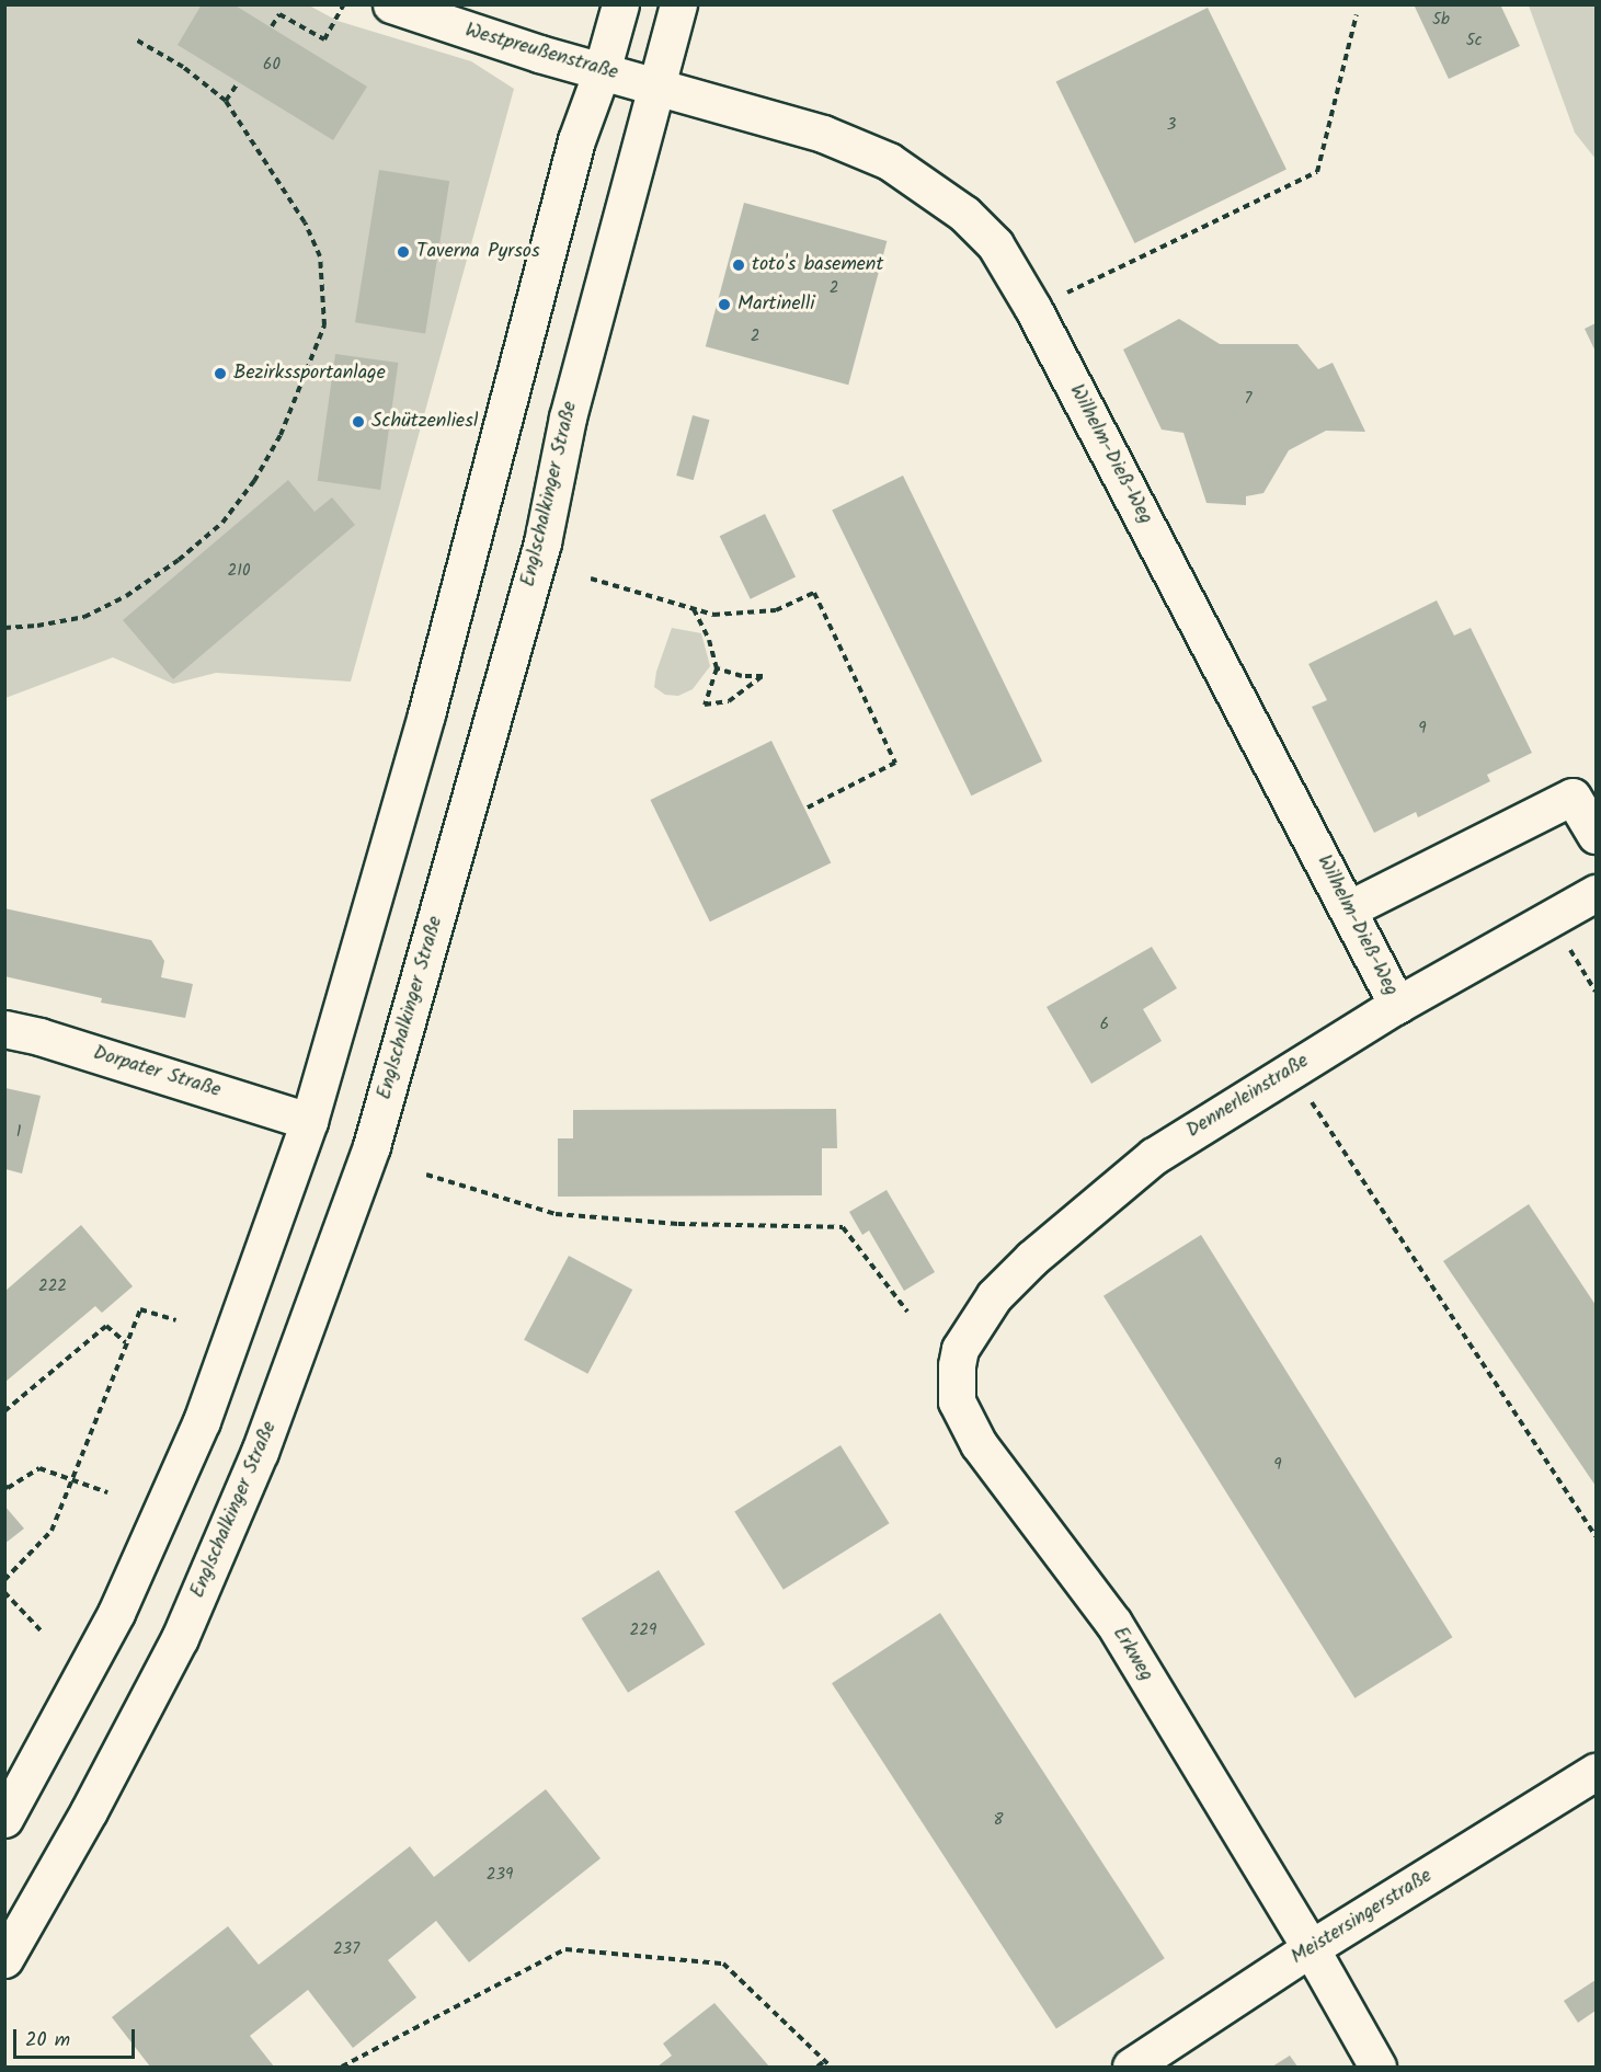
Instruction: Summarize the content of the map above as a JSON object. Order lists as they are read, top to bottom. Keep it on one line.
{"streets":{"street":["Westpreußenstraße","Wilhelm-Dieß-Weg","Englschalkinger Straße","Dorpater Straße","Dennerleinstraße","Erkweg","Meistersingerstraße"]},"crossings":[["Westpreußenstraße","Wilhelm-Dieß-Weg"],["Westpreußenstraße","Englschalkinger Straße"],["Wilhelm-Dieß-Weg","Englschalkinger Straße"],["Wilhelm-Dieß-Weg","Dennerleinstraße"],["Dennerleinstraße","Erkweg"],["Erkweg","Meistersingerstraße"]],"places":["Taverna Pyrsos","toto's basement","Martinelli","Bezirkssportanlage","Schützenliesl"],"house_numbers":["5b","5c","60","3","2","2","7","210","9","6","1","222","9","229","8","239","237"],"scale_bar":"20 m"}
